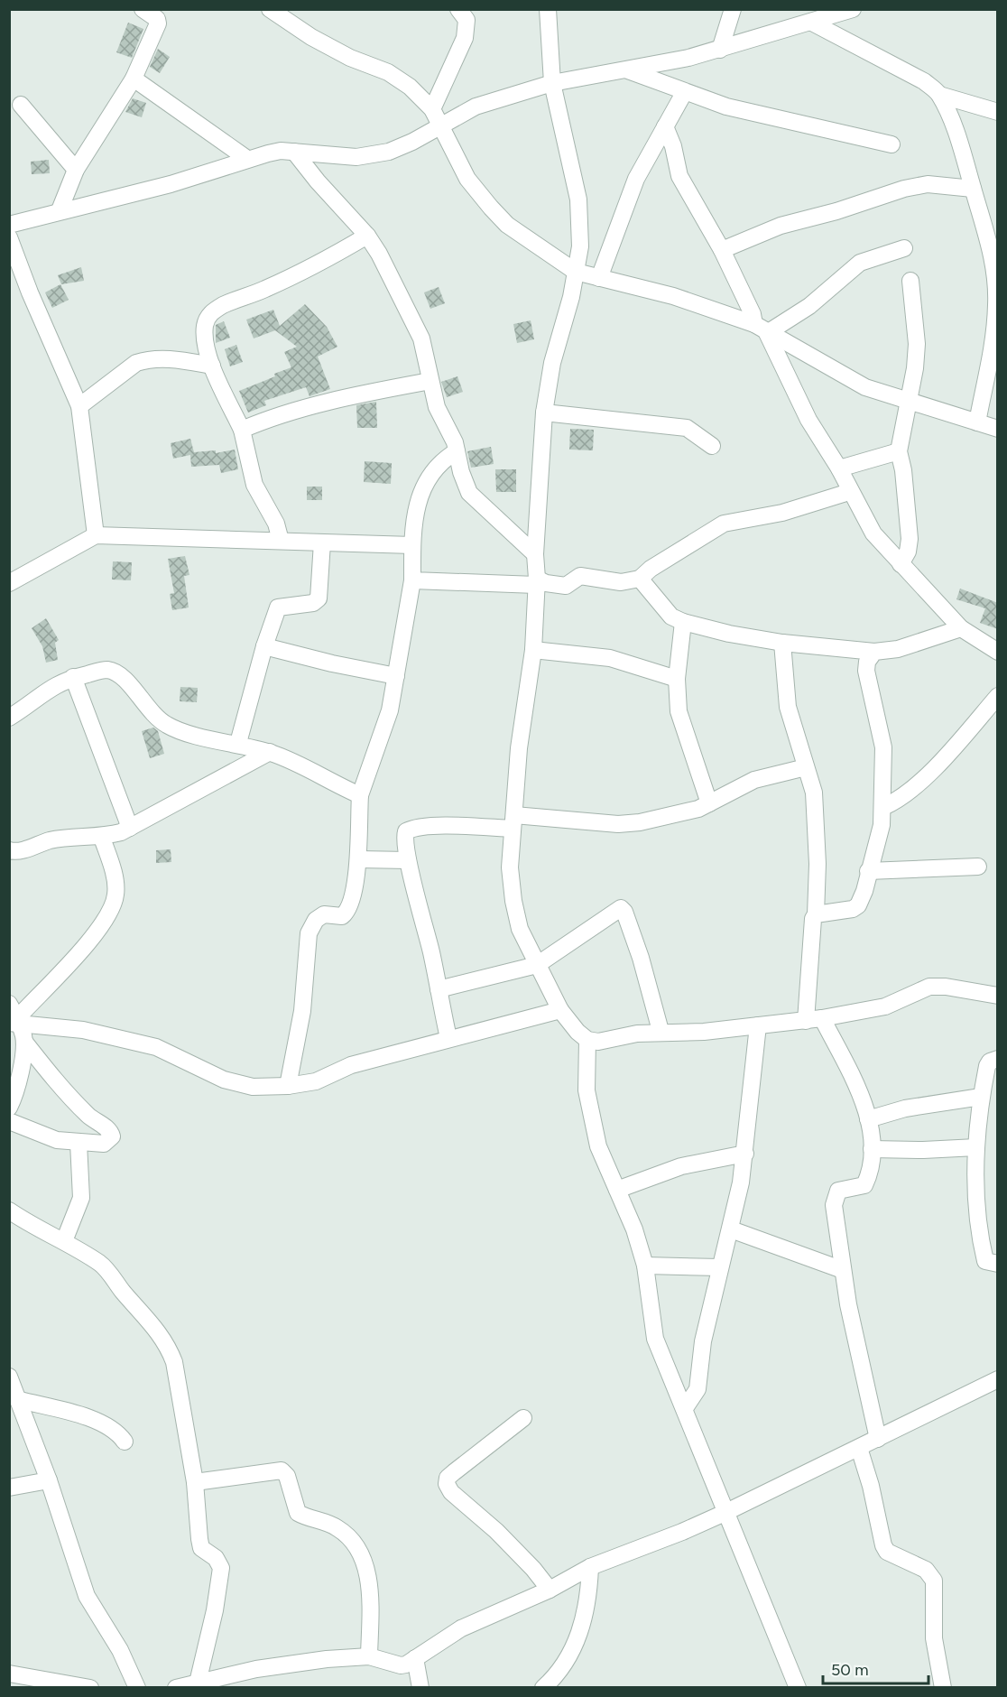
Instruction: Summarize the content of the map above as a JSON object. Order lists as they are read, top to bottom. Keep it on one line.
{"scale_bar":"50 m"}
